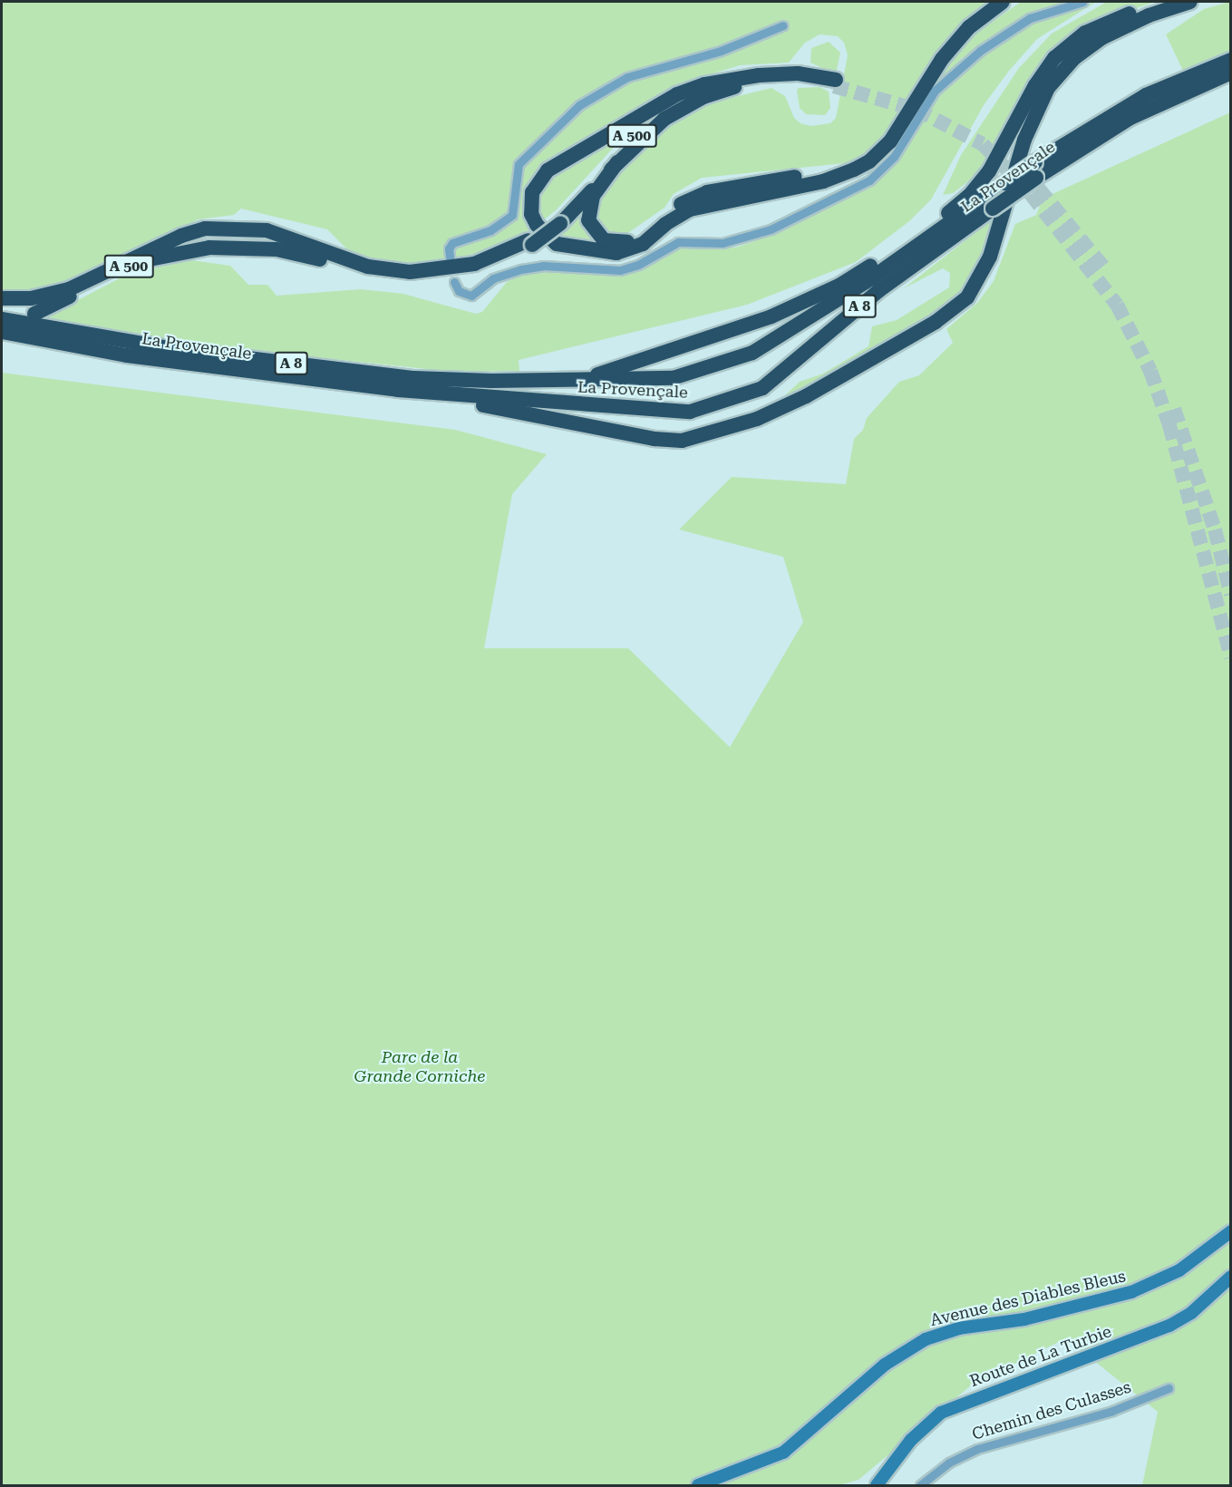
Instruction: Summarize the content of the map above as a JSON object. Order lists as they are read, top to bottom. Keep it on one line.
{"streets":{"highway":["A 500","La Provençale","A 8"],"main road":["Avenue des Diables Bleus","Route de La Turbie"],"street":["Chemin des Culasses"]},"parks":["Parc de la Grande Corniche"]}
